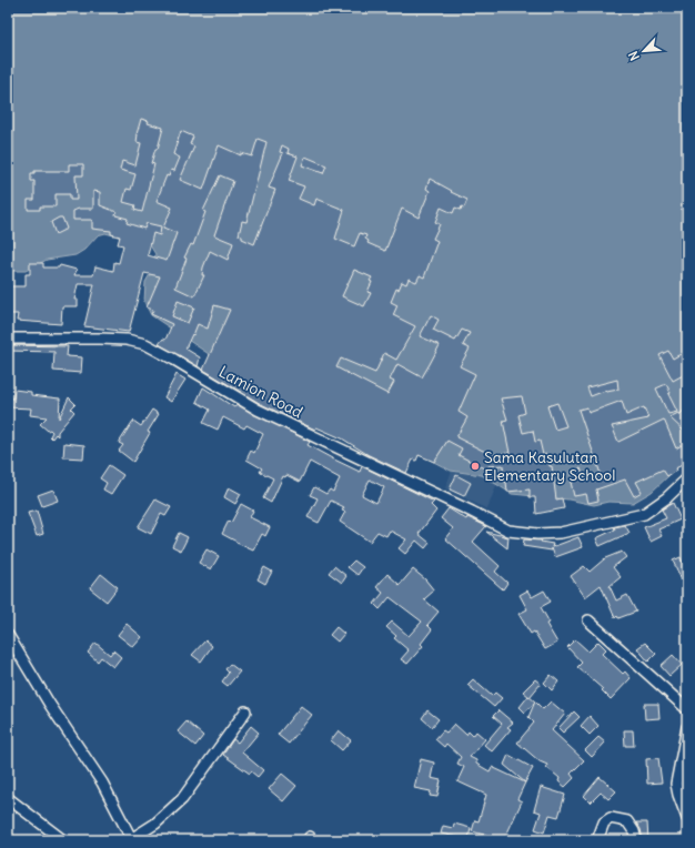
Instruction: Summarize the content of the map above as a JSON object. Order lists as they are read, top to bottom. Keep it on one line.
{"streets":{"street":["Lamion Road"]},"places":["Sama Kasulutan Elementary School"],"north":"bottom left"}
